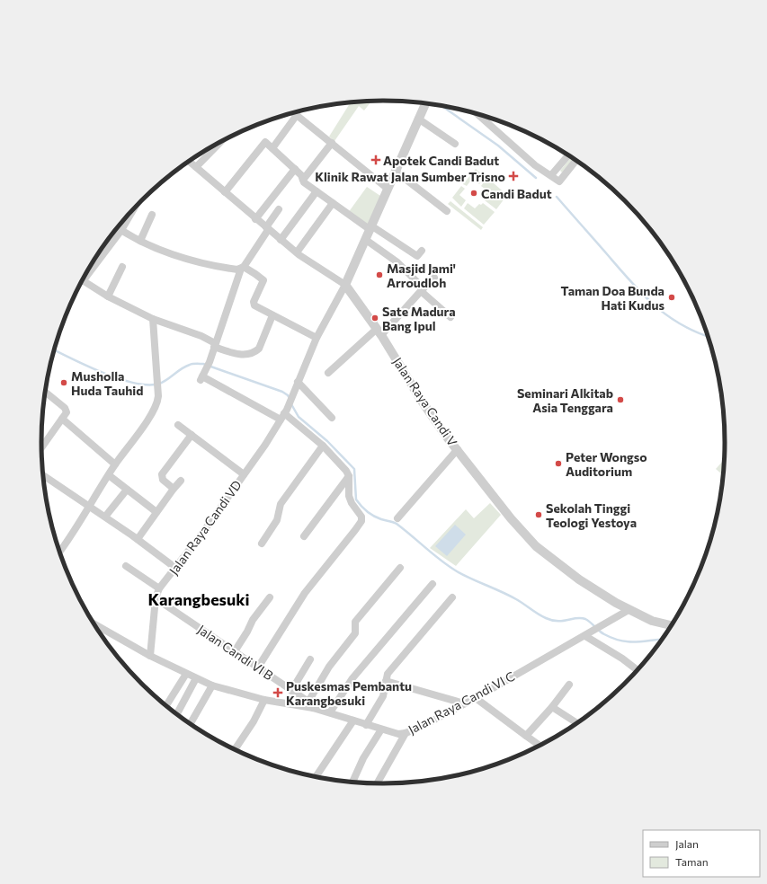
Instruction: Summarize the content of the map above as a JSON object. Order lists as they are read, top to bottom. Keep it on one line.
{"streets":{"street":["Jalan Raya Candi V","Jalan Raya Candi VD","Jalan Candi VI B","Jalan Raya Candi VI C"]},"crossings":[["Jalan Raya Candi V","Jalan Raya Candi VD"],["Jalan Raya Candi V","Jalan Raya Candi VI C"],["Jalan Raya Candi VD","Jalan Candi VI B"],["Jalan Raya Candi VD","Jalan Raya Candi VI C"],["Jalan Candi VI B","Jalan Raya Candi VI C"]],"districts":["Karangbesuki"],"places":{"health":["Apotek Candi Badut","Klinik Rawat Jalan Sumber Trisno","Puskesmas Pembantu Karangbesuki"],"other":["Candi Badut","Masjid Jami' Arroudloh","Taman Doa Bunda Hati Kudus","Sate Madura Bang Ipul","Musholla Huda Tauhid","Seminari Alkitab Asia Tenggara","Peter Wongso Auditorium","Sekolah Tinggi Teologi Yestoya"]},"legend":["Jalan","Taman"]}
